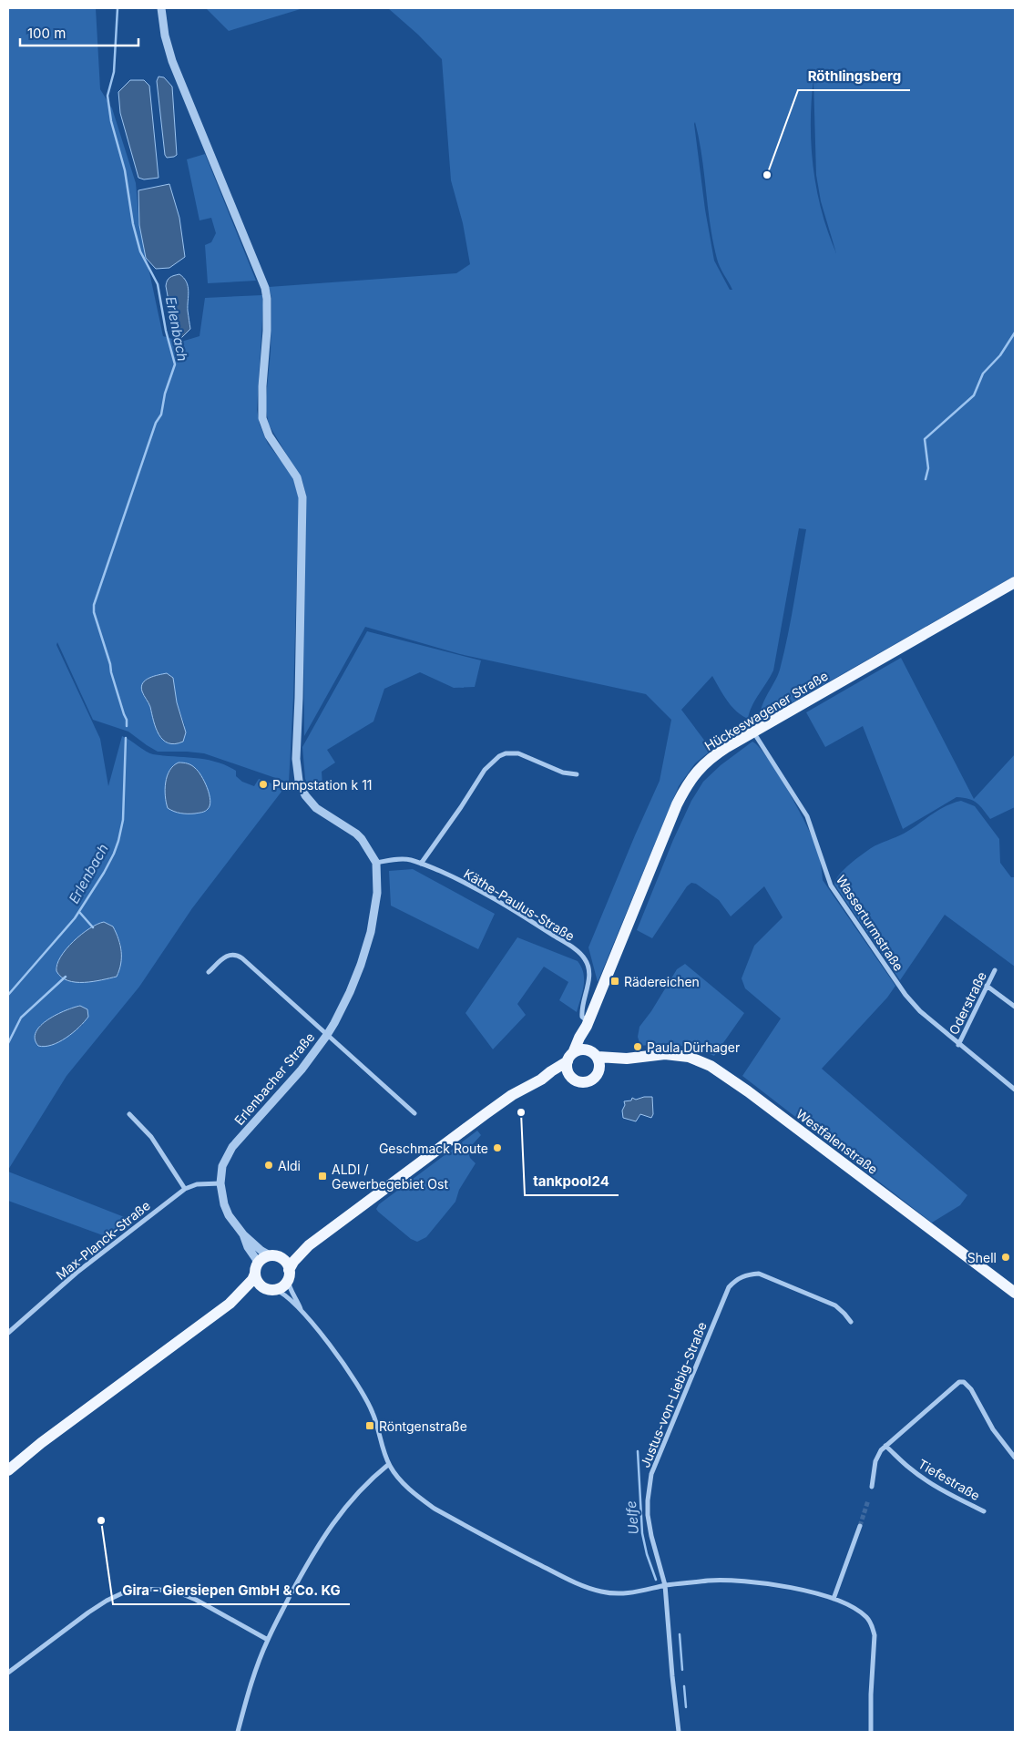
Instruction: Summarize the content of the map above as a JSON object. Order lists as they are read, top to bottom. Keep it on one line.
{"streets":{"main road":["Hückeswagener Straße","Westfalenstraße"],"street":["Käthe-Paulus-Straße","Wasserturmstraße","Oderstraße","Erlenbacher Straße","Max-Planck-Straße","Justus-von-Liebig-Straße","Tiefestraße"]},"crossings":[["Hückeswagener Straße","Käthe-Paulus-Straße"],["Hückeswagener Straße","Wasserturmstraße"],["Hückeswagener Straße","Westfalenstraße"],["Käthe-Paulus-Straße","Erlenbacher Straße"],["Wasserturmstraße","Oderstraße"],["Erlenbacher Straße","Max-Planck-Straße"]],"water":["Erlenbach","Uelfe"],"places":{"other":["Röthlingsberg","Pumpstation k 11","Paula Dürhager","tankpool24","Geschmack Route","Aldi","Shell","Gira - Giersiepen GmbH & Co. KG"],"transit":["Rädereichen","ALDI / Gewerbegebiet Ost","Röntgenstraße"]},"scale_bar":"100 m"}
